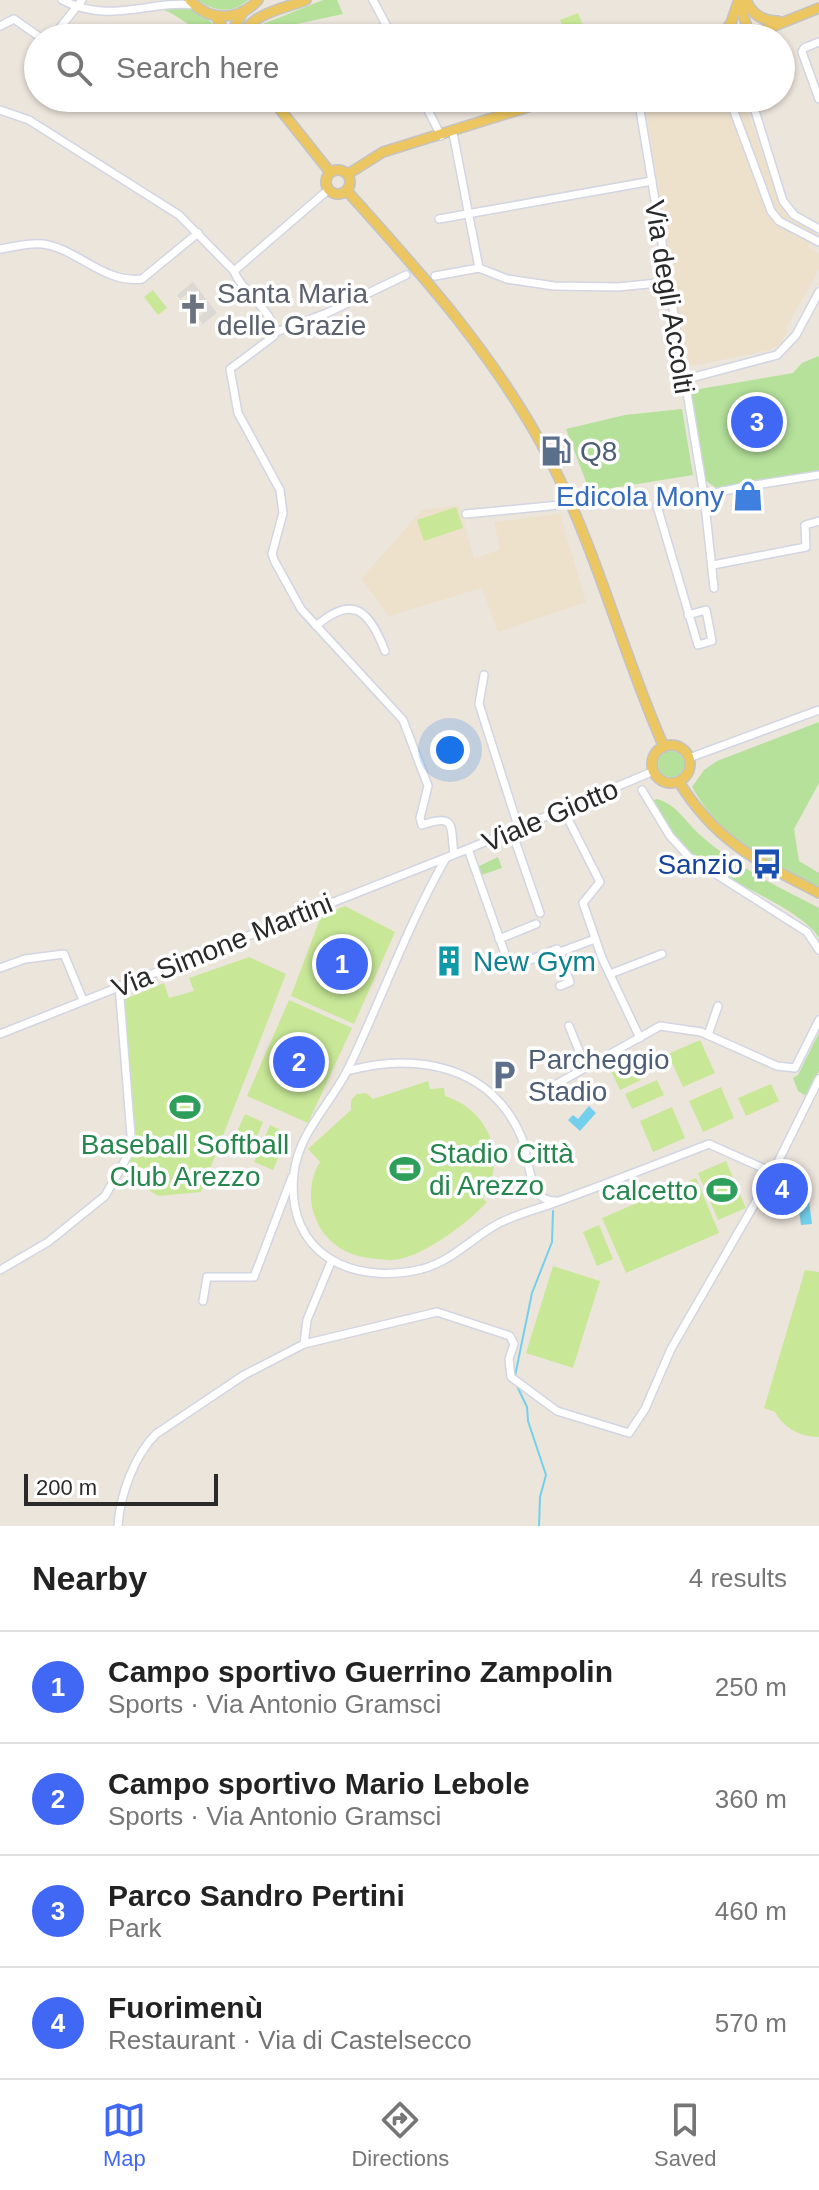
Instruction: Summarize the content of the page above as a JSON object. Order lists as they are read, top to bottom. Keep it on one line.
{"streets":{"street":["Via degli Accolti","Viale Giotto","Via Simone Martini"]},"crossings":[["Viale Giotto","Via Simone Martini"]],"places":{"church":["Santa Maria delle Grazie"],"fuel station":["Q8"],"shop":["Edicola Mony"],"bus stop":["Sanzio"],"building":["New Gym"],"parking":["Parcheggio Stadio"],"sports":["Baseball Softball Club Arezzo","Stadio Città di Arezzo","calcetto"]},"scale_bar":"200 m","page":{"search":"Search here","pins":["3","1","2","4"],"scale":"200 m","heading":["Nearby","4 results"],"list":[{"mark":"1","name":"Campo sportivo Guerrino Zampolin","note":"Sports · Via Antonio Gramsci","value":"250 m"},{"mark":"2","name":"Campo sportivo Mario Lebole","note":"Sports · Via Antonio Gramsci","value":"360 m"},{"mark":"3","name":"Parco Sandro Pertini","note":"Park","value":"460 m"},{"mark":"4","name":"Fuorimenù","note":"Restaurant · Via di Castelsecco","value":"570 m"}],"nav":["Map","Directions","Saved"]}}
